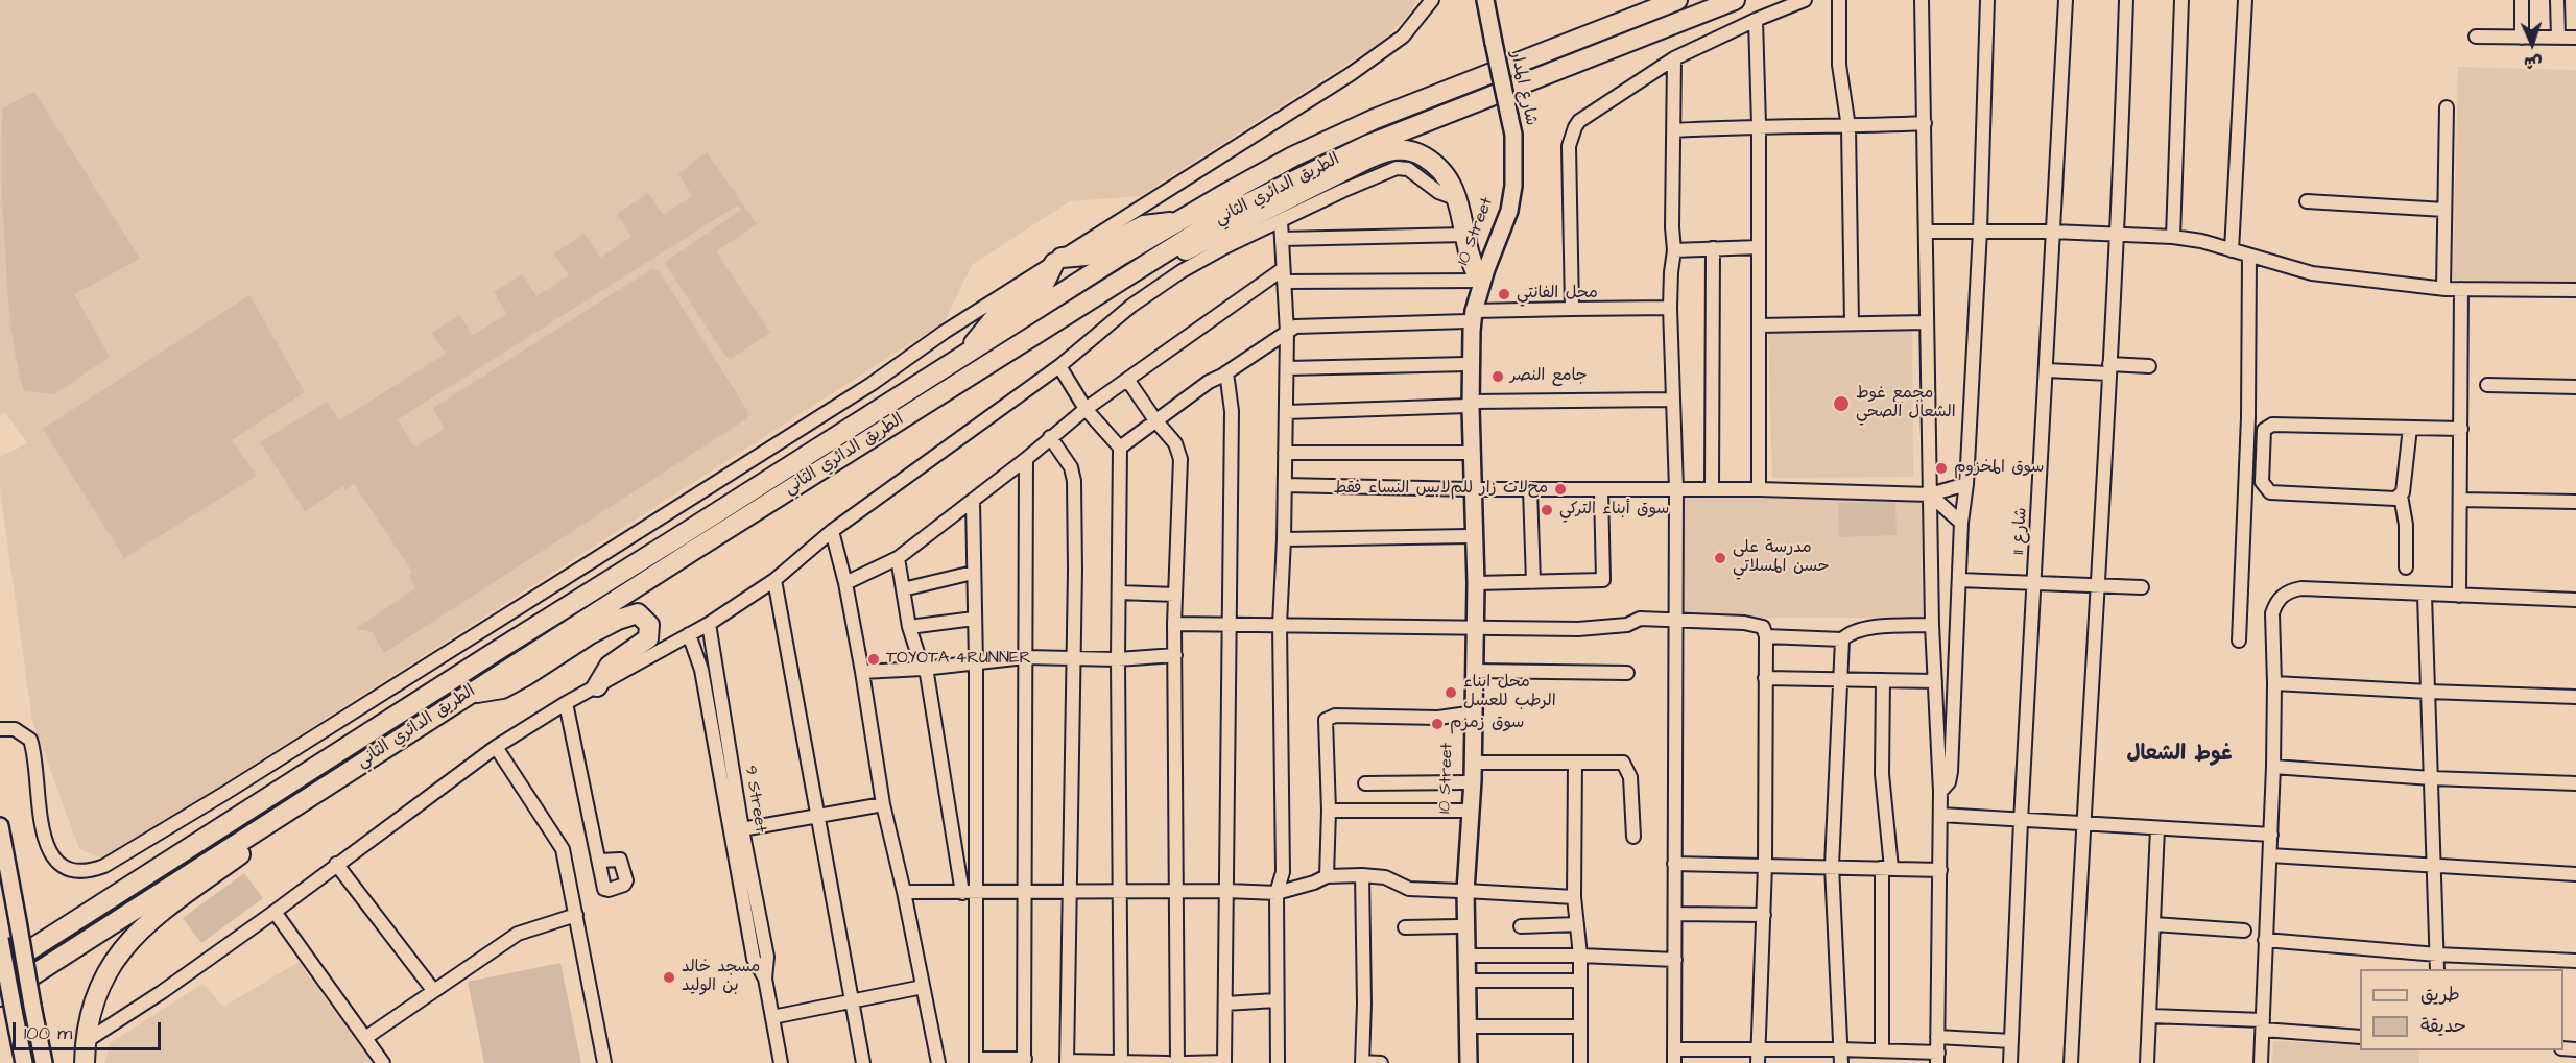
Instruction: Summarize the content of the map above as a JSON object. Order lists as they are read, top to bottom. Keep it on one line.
{"streets":{"highway":["الطريق الدائري الثاني"],"main road":["شارع المدار","10 Street"],"street":["شارع 11","9 Street"]},"crossings":[["شارع المدار","10 Street"]],"districts":["غوط الشعال"],"places":["محل الفانتي","جامع النصر","مجمع غوط الشعال الصحي","سوق المخزوم","محﻻت زار للمﻻبس النساء فقط","سوق أبناء التركي","مدرسة على حسن المسلاتي","TOYOTA 4RUNNER","محل ابناء الرطب للعسل","سوق زمزم","مسجد خالد بن الوليد"],"legend":["طريق","حديقة"],"scale_bar":"100 m","north":"bottom"}
